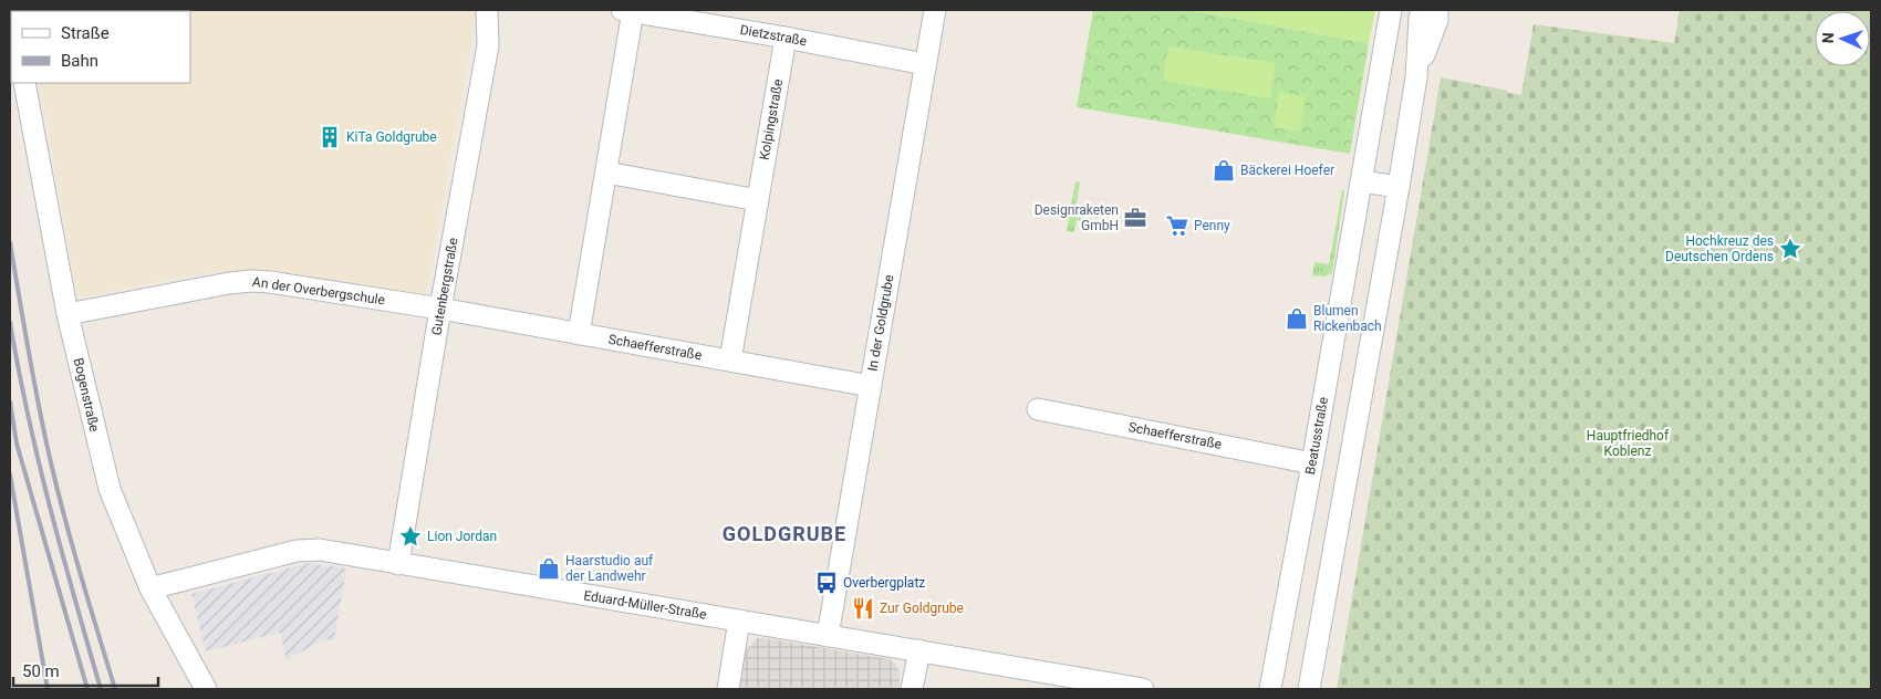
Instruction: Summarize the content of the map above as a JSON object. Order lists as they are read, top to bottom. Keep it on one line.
{"streets":{"street":["Dietzstraße","Kolpingstraße","Gutenbergstraße","An der Overbergschule","In der Goldgrube","Schaefferstraße","Bogenstraße","Beatusstraße","Eduard-Müller-Straße"]},"crossings":[["Dietzstraße","Kolpingstraße"],["Dietzstraße","In der Goldgrube"],["Kolpingstraße","Schaefferstraße"],["Gutenbergstraße","An der Overbergschule"],["Gutenbergstraße","Schaefferstraße"],["Gutenbergstraße","Eduard-Müller-Straße"],["An der Overbergschule","Schaefferstraße"],["An der Overbergschule","Bogenstraße"],["In der Goldgrube","Schaefferstraße"],["In der Goldgrube","Eduard-Müller-Straße"],["Schaefferstraße","Beatusstraße"],["Bogenstraße","Eduard-Müller-Straße"]],"districts":["GOLDGRUBE"],"parks":["Hauptfriedhof Koblenz"],"places":{"building":["KiTa Goldgrube"],"shop":["Bäckerei Hoefer","Blumen Rickenbach","Haarstudio auf der Landwehr"],"office":["Designraketen GmbH"],"supermarket":["Penny"],"place":["Hochkreuz des Deutschen Ordens","Lion Jordan"],"bus stop":["Overbergplatz"],"restaurant":["Zur Goldgrube"]},"legend":["Straße","Bahn"],"scale_bar":"50 m","north":"left"}
